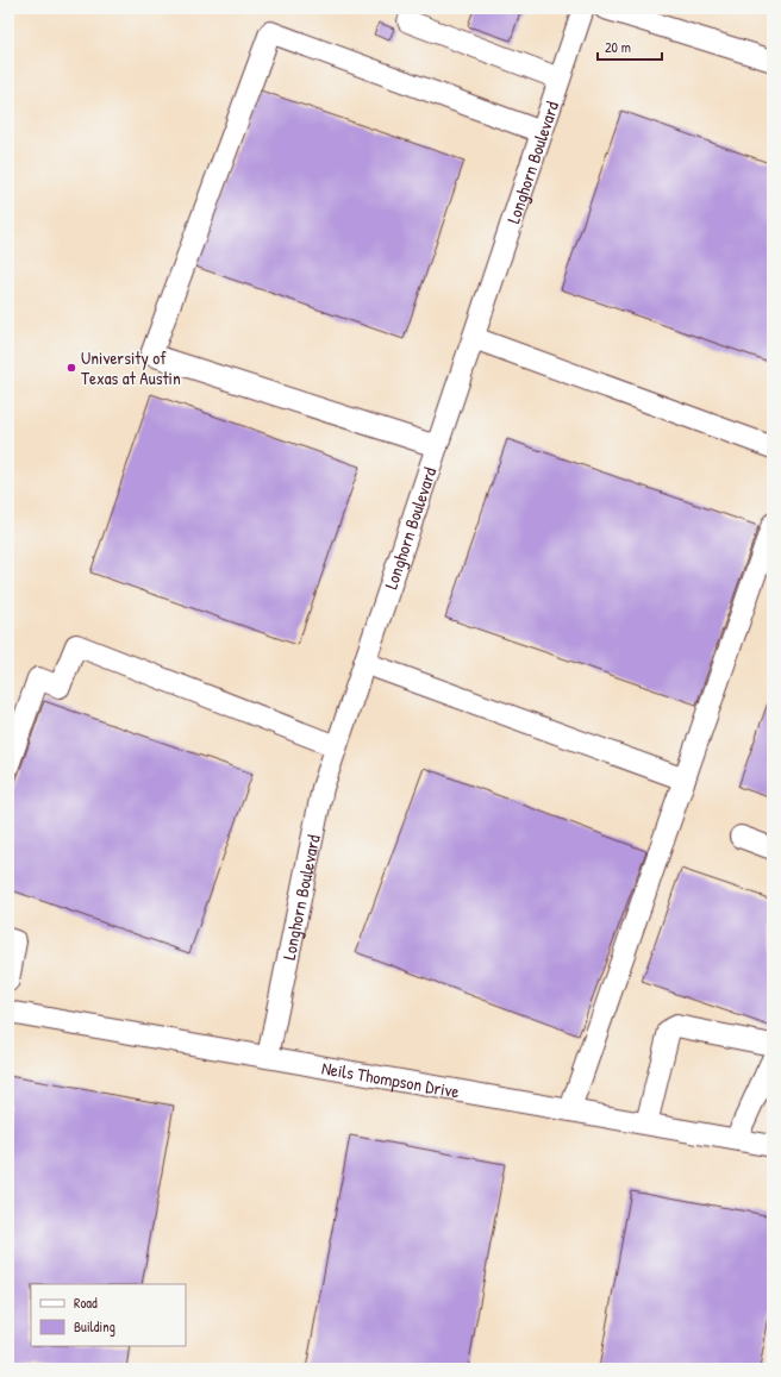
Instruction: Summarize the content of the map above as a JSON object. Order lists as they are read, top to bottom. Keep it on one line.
{"streets":{"street":["Longhorn Boulevard","Neils Thompson Drive"]},"crossings":[["Longhorn Boulevard","Neils Thompson Drive"]],"places":["University of Texas at Austin"],"legend":["Road","Building"],"scale_bar":"20 m"}
